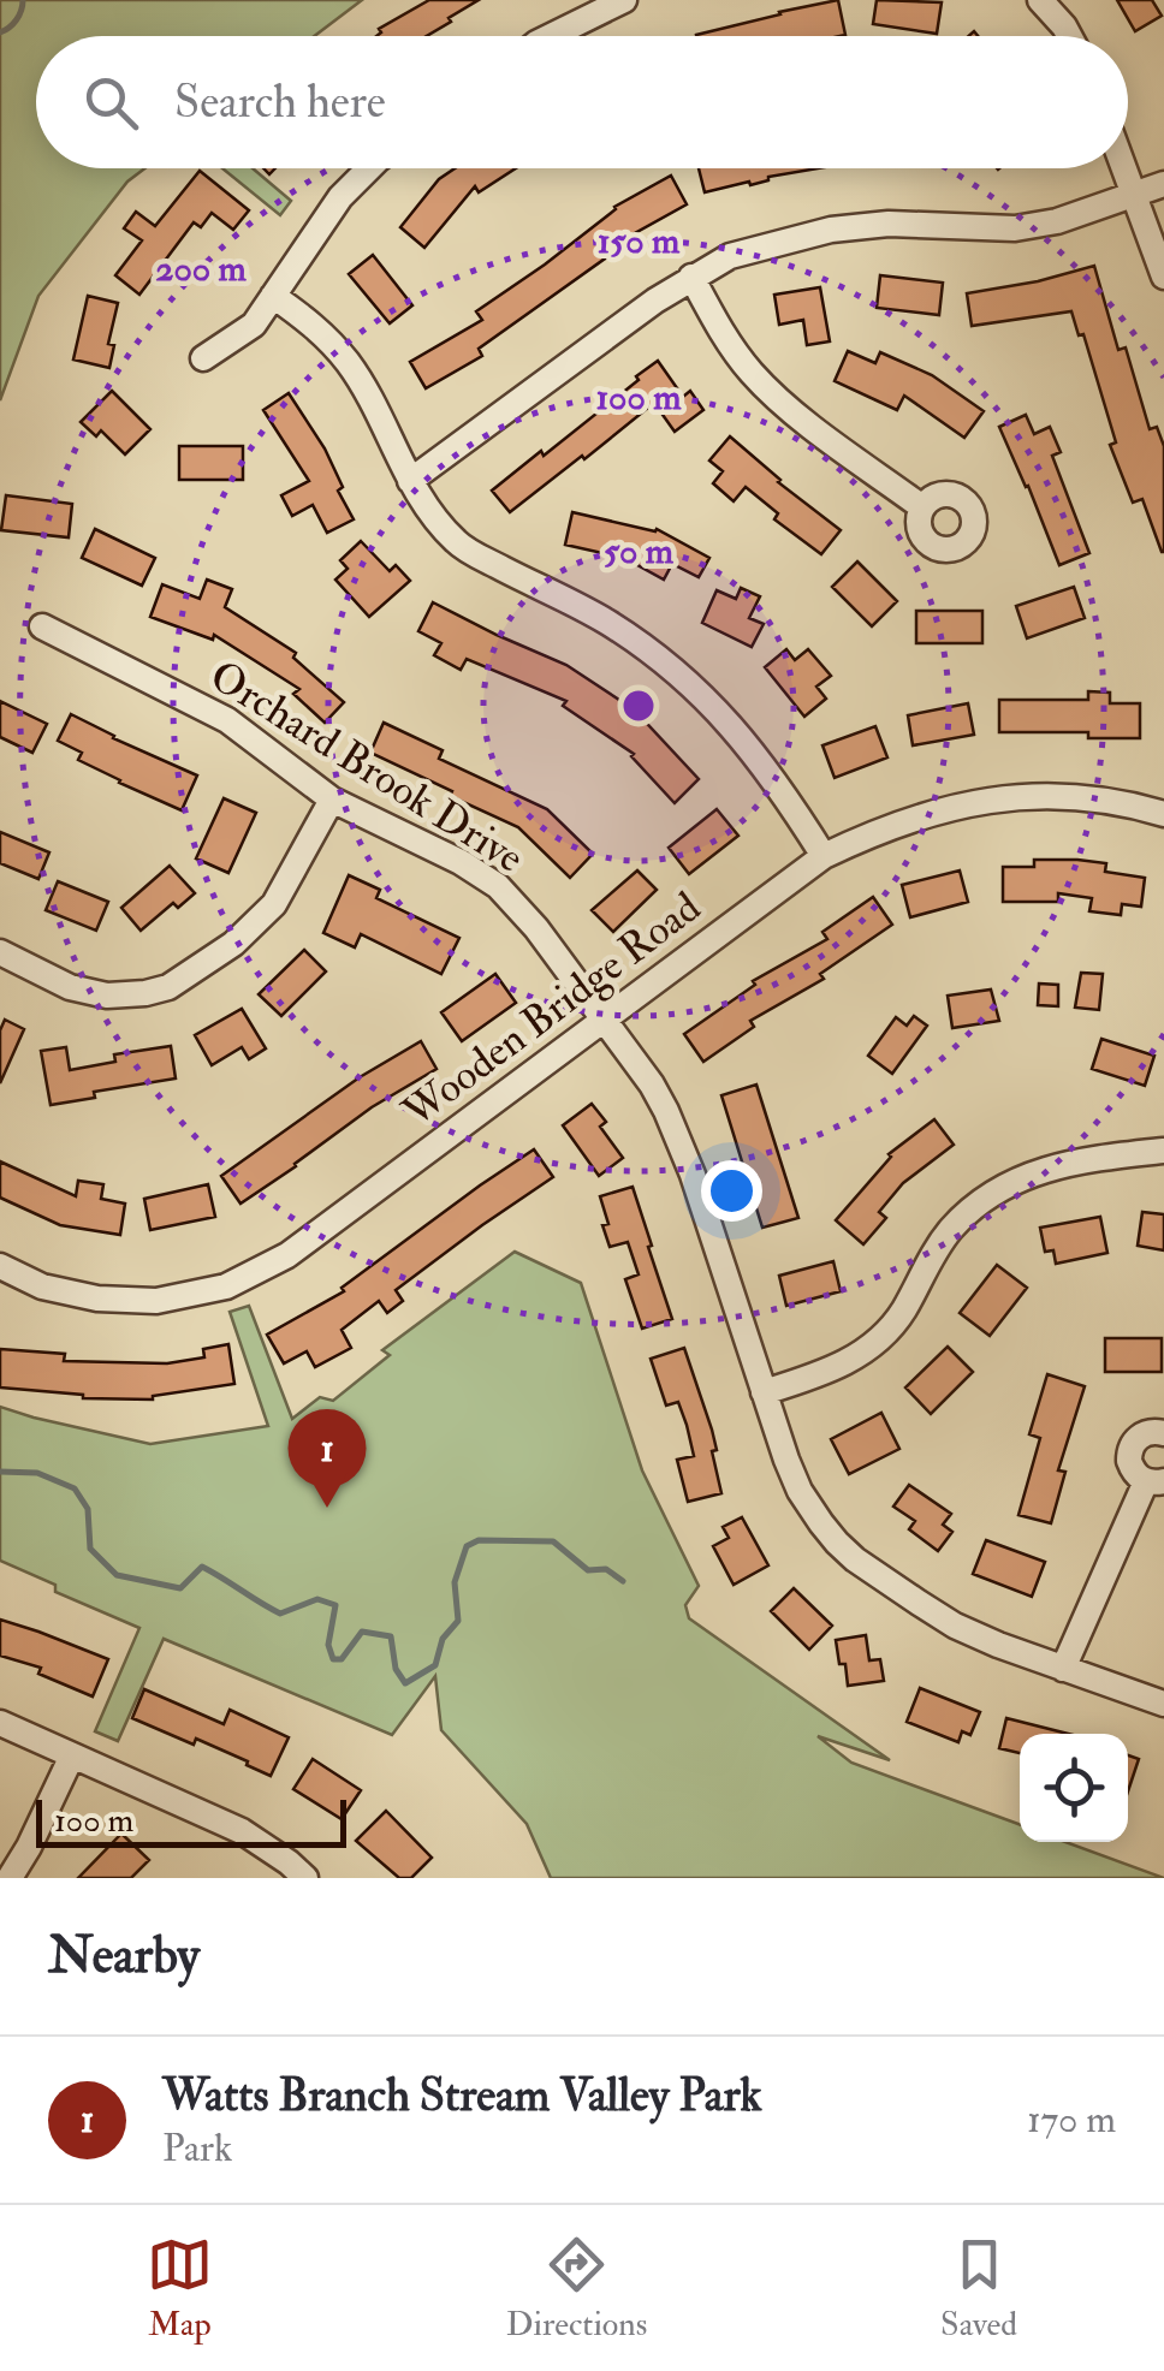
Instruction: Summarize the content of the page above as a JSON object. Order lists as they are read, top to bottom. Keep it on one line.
{"streets":{"street":["Orchard Brook Drive","Wooden Bridge Road"]},"crossings":[["Orchard Brook Drive","Wooden Bridge Road"]],"scale_bar":"100 m","page":{"search":"Search here","pins":"1","scale":"100 m","heading":"Nearby","list":[{"mark":"1","name":"Watts Branch Stream Valley Park","note":"Park","value":"170 m"}],"nav":["Map","Directions","Saved"]},"rings":["150 m","200 m","100 m","50 m"]}
